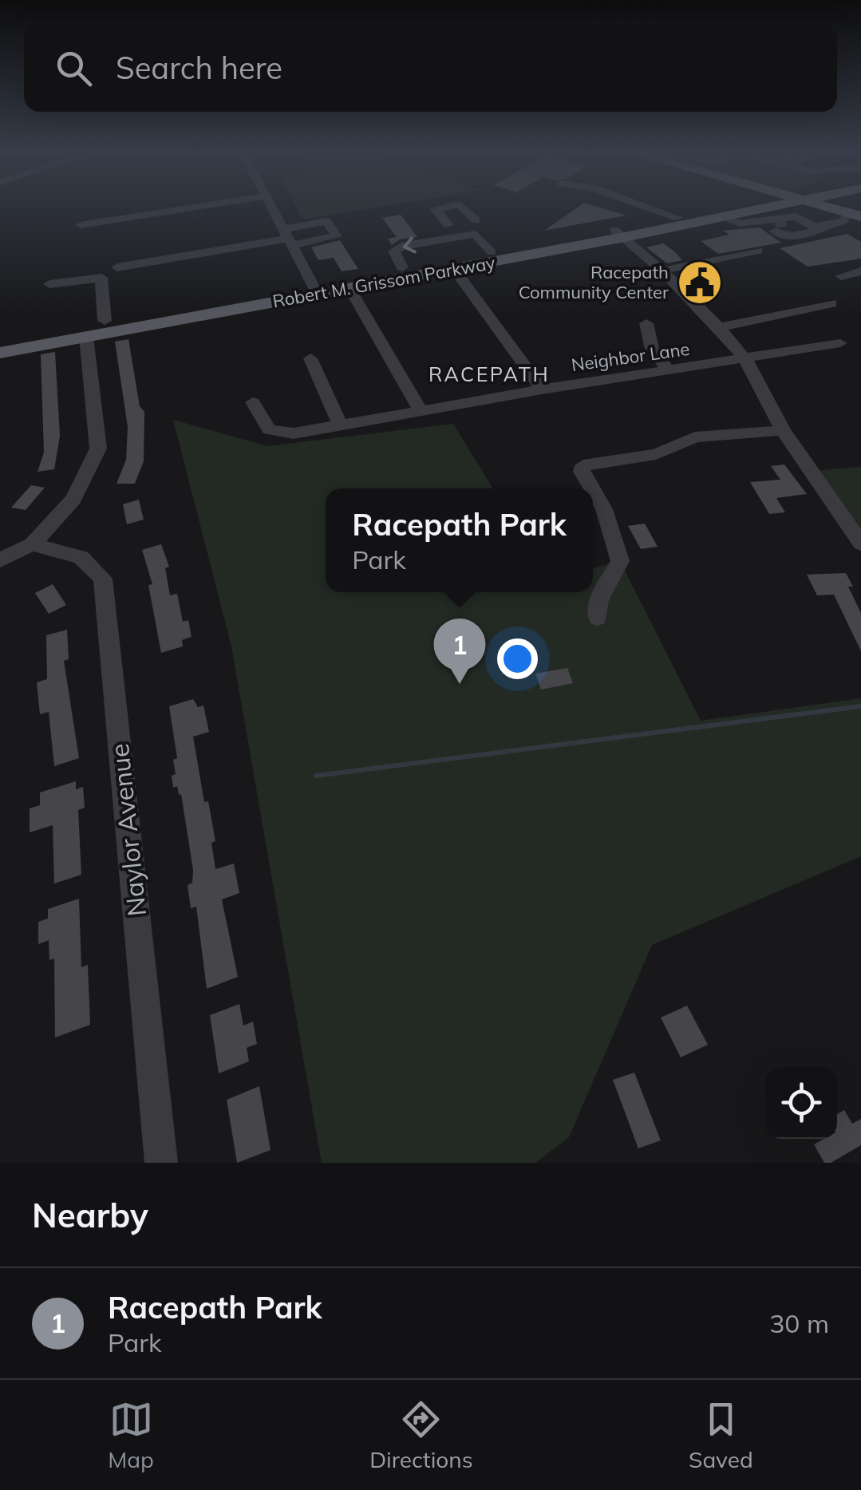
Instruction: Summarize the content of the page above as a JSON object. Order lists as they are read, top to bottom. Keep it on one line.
{"streets":{"main road":["Robert M. Grissom Parkway"],"street":["Neighbor Lane","Naylor Avenue"]},"districts":["RACEPATH"],"places":{"public building":["Racepath Community Center"]},"page":{"search":"Search here","popup":["Racepath Park","Park"],"pins":"1","heading":"Nearby","list":[{"mark":"1","name":"Racepath Park","note":"Park","value":"30 m"}],"nav":["Map","Directions","Saved"]}}
